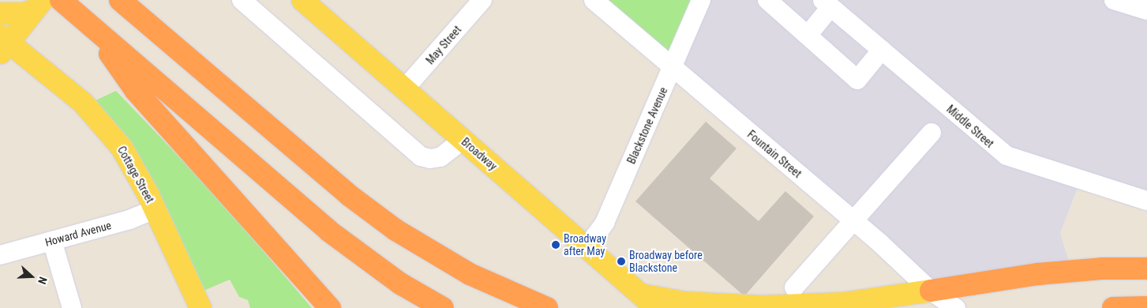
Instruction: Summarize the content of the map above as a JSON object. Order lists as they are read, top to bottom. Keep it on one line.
{"streets":{"main road":["Broadway","Cottage Street"],"street":["May Street","Blackstone Avenue","Middle Street","Fountain Street","Howard Avenue"]},"crossings":[["May Street","Broadway"],["Blackstone Avenue","Broadway"],["Blackstone Avenue","Fountain Street"],["Cottage Street","Howard Avenue"]],"places":["Broadway after May","Broadway before Blackstone"],"north":"right"}
